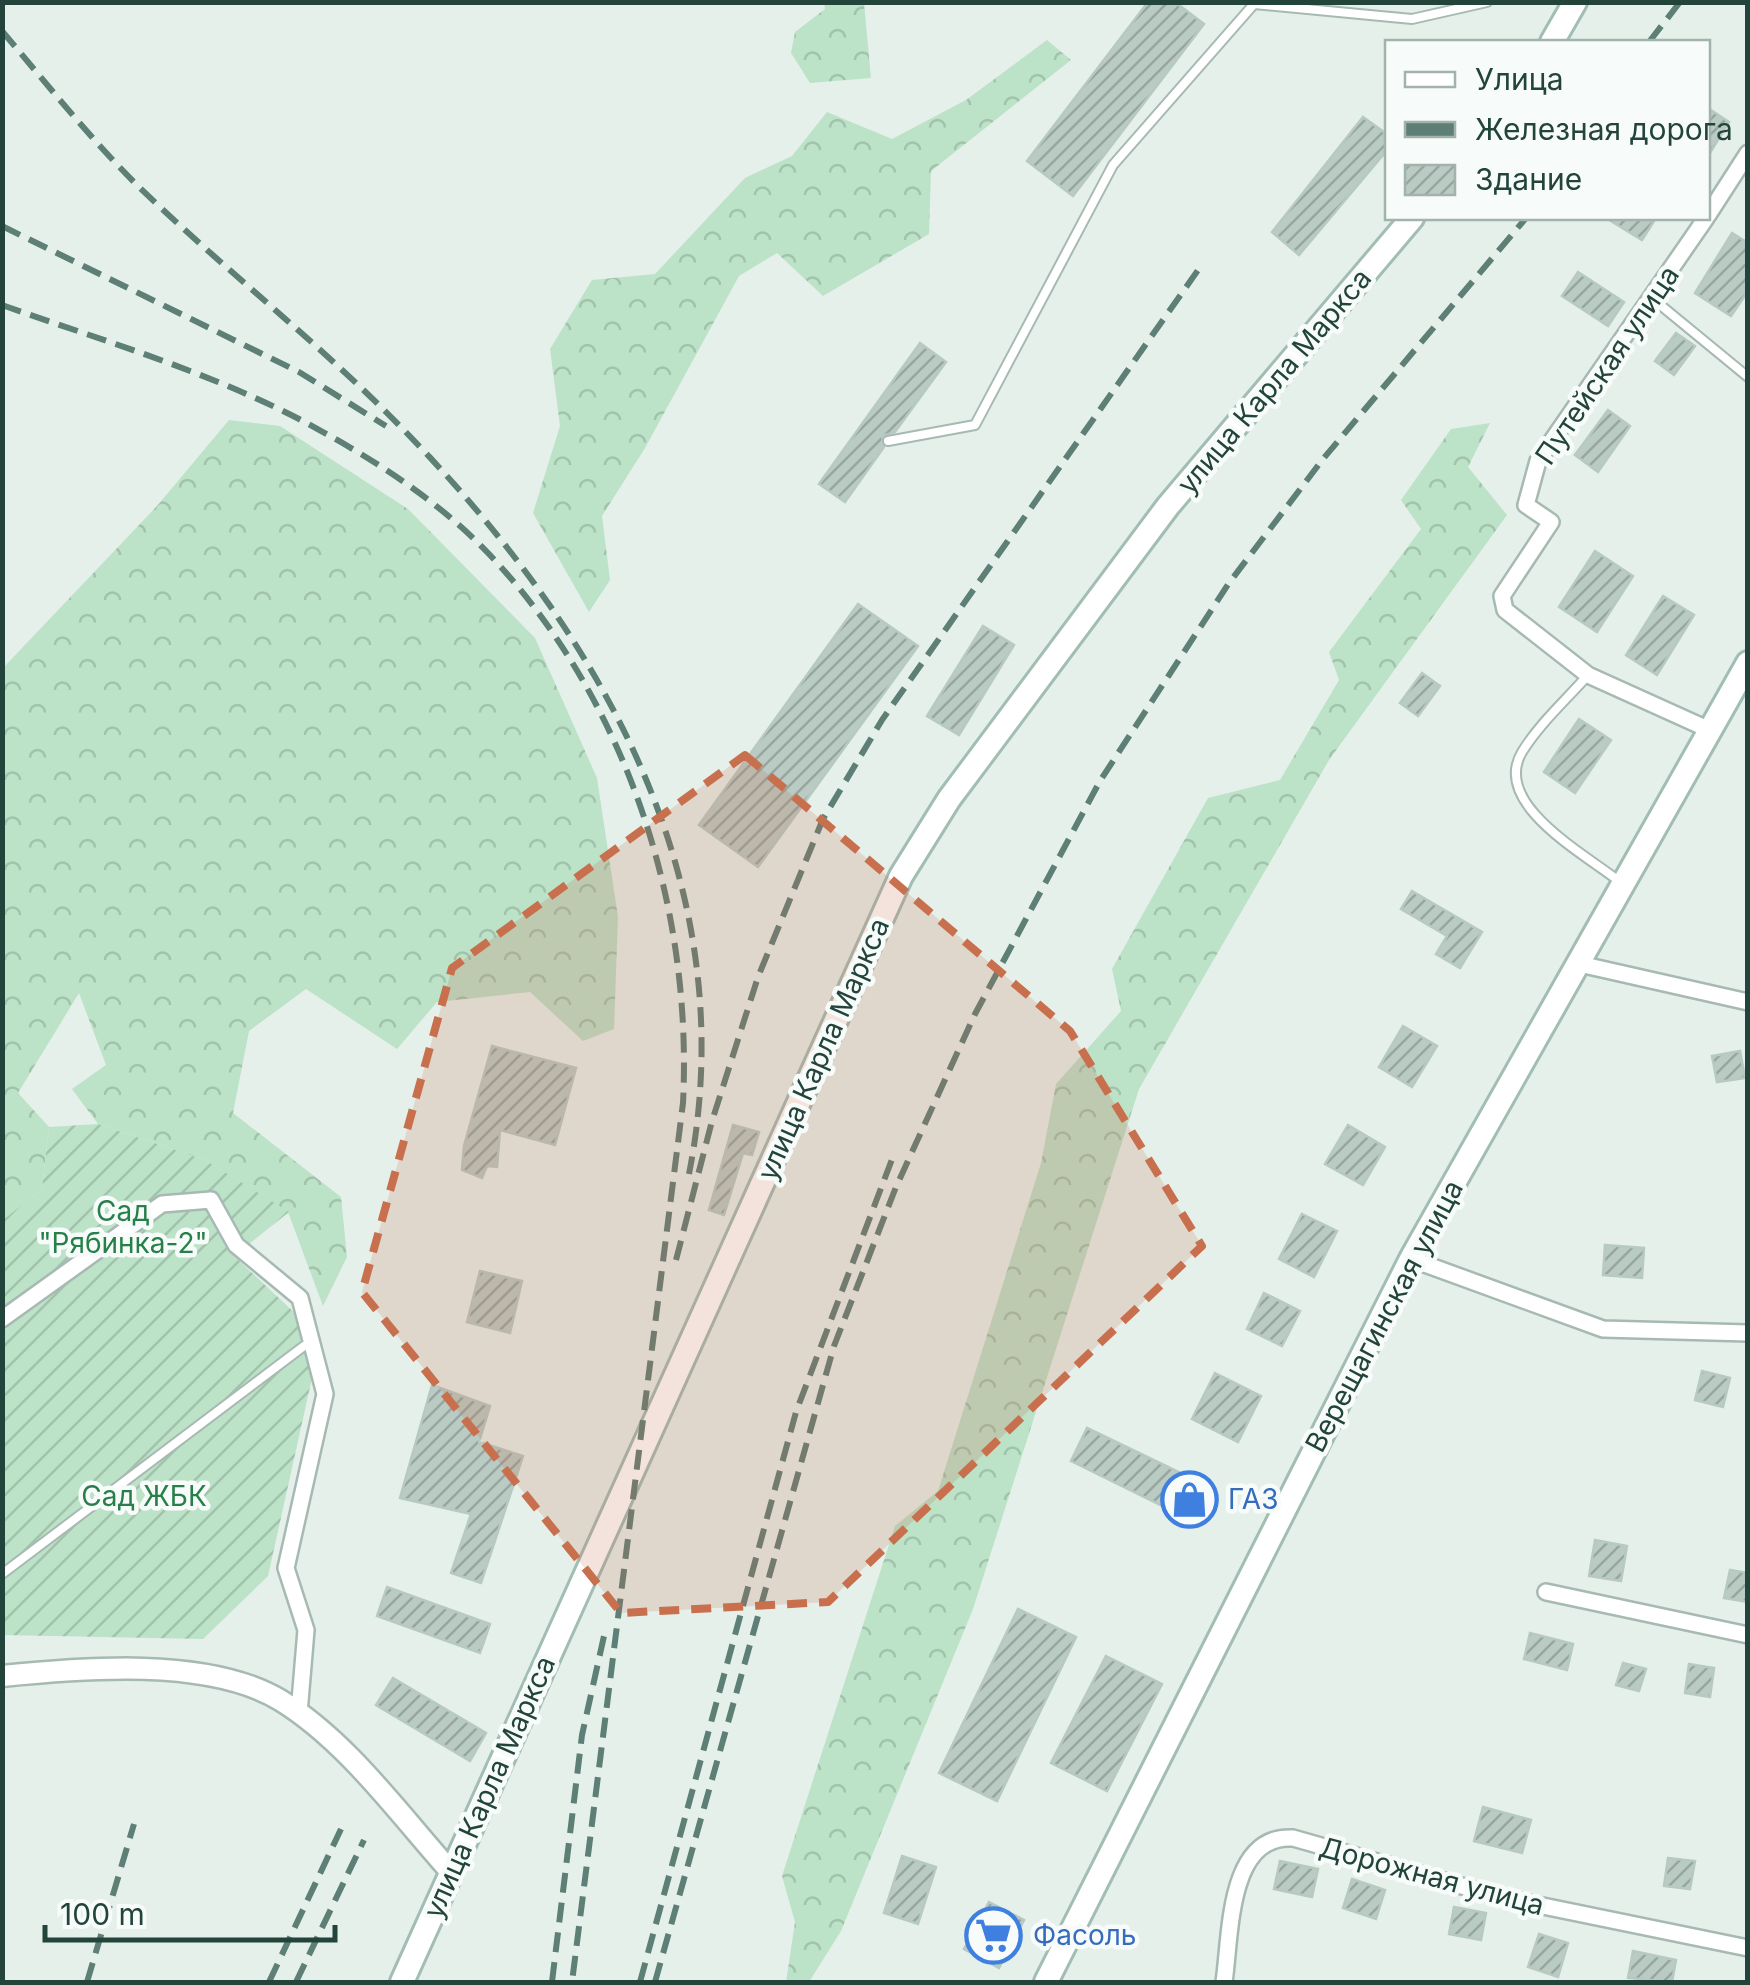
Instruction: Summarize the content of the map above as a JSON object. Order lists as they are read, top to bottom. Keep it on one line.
{"streets":{"main road":["улица Карла Маркса","Верещагинская улица"],"street":["Путейская улица","Дорожная улица"]},"crossings":[["Путейская улица","Верещагинская улица"]],"parks":["Сад \"Рябинка-2\"","Сад ЖБК"],"places":{"shop":["ГАЗ"],"supermarket":["Фасоль"]},"legend":["Улица","Железная дорога","Здание"],"scale_bar":"100 m"}
